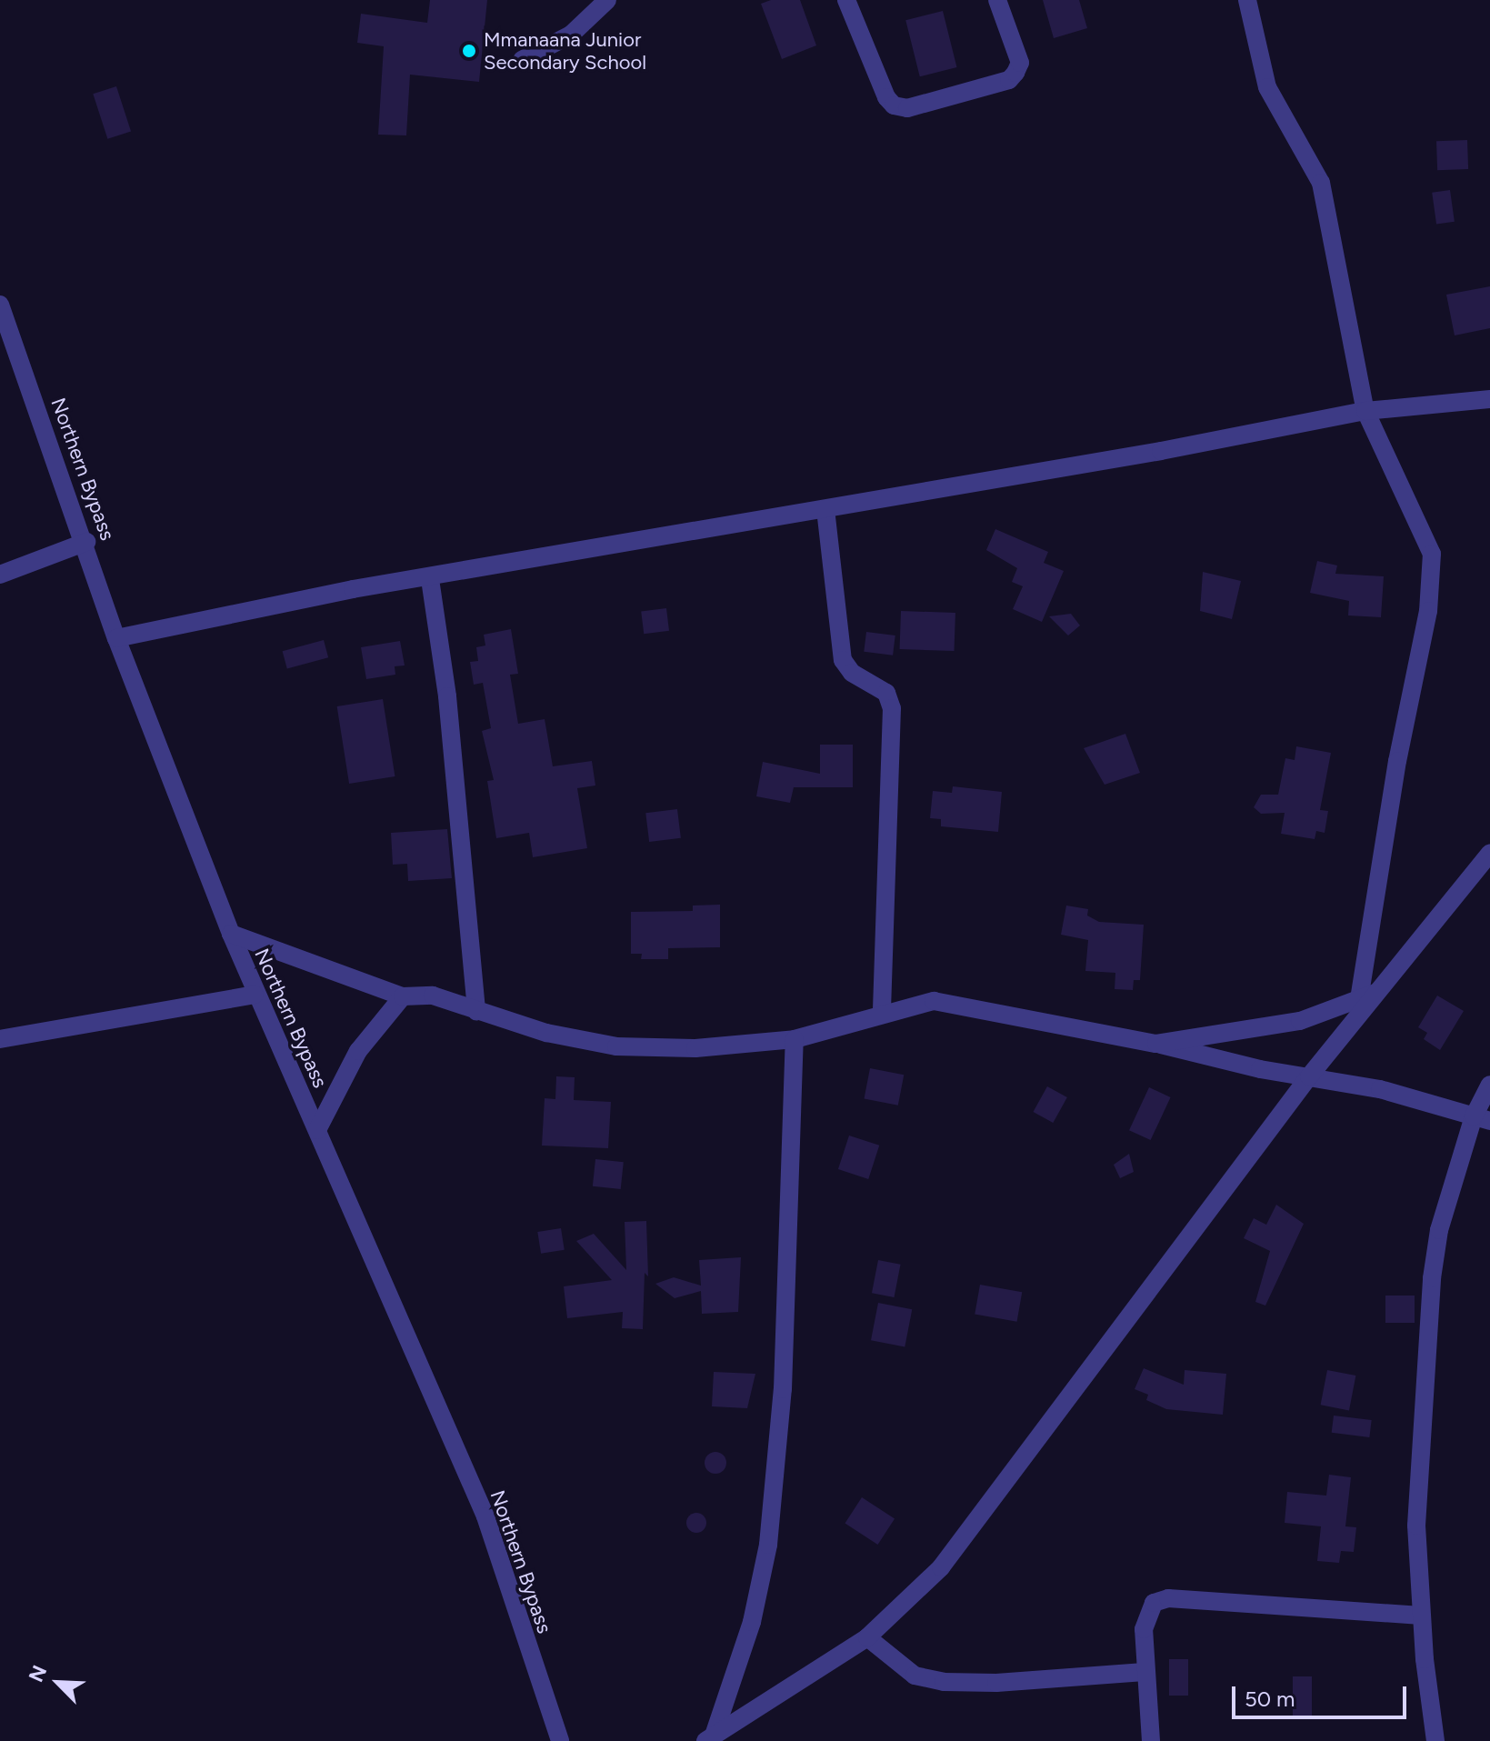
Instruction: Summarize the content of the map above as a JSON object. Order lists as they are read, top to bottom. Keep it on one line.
{"streets":{"street":["Northern Bypass"]},"places":["Mmanaana Junior Secondary School"],"scale_bar":"50 m","north":"top left"}
